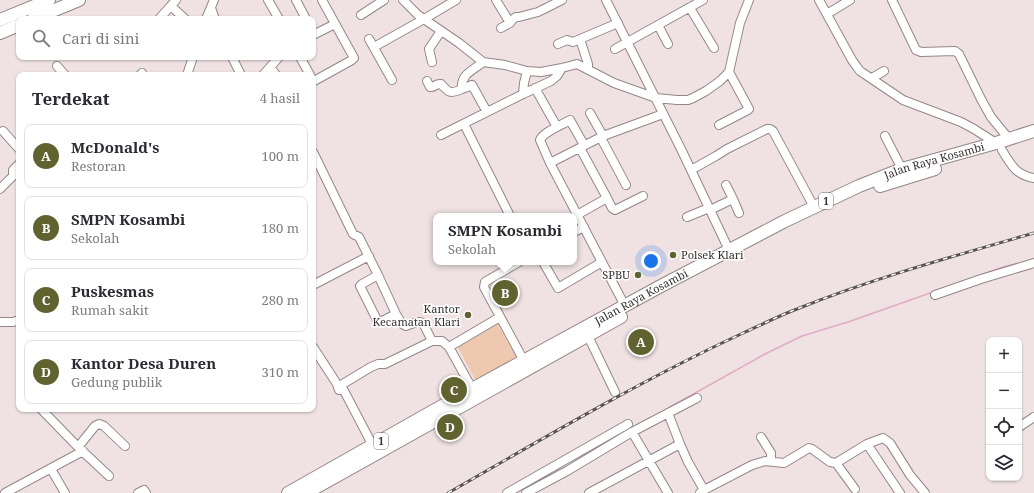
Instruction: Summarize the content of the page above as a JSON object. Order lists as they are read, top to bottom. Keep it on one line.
{"streets":{"highway":["Jalan Raya Kosambi","1"]},"places":["Polsek Klari","SPBU","Kantor Kecamatan Klari"],"page":{"search":"Cari di sini","heading":["Terdekat","4 hasil"],"list":[{"mark":"A","name":"McDonald's","note":"Restoran","value":"100 m"},{"mark":"B","name":"SMPN Kosambi","note":"Sekolah","value":"180 m"},{"mark":"C","name":"Puskesmas","note":"Rumah sakit","value":"280 m"},{"mark":"D","name":"Kantor Desa Duren","note":"Gedung publik","value":"310 m"}],"popup":["SMPN Kosambi","Sekolah"],"pins":["B","A","C","D"],"map_buttons":["+","−"]}}
